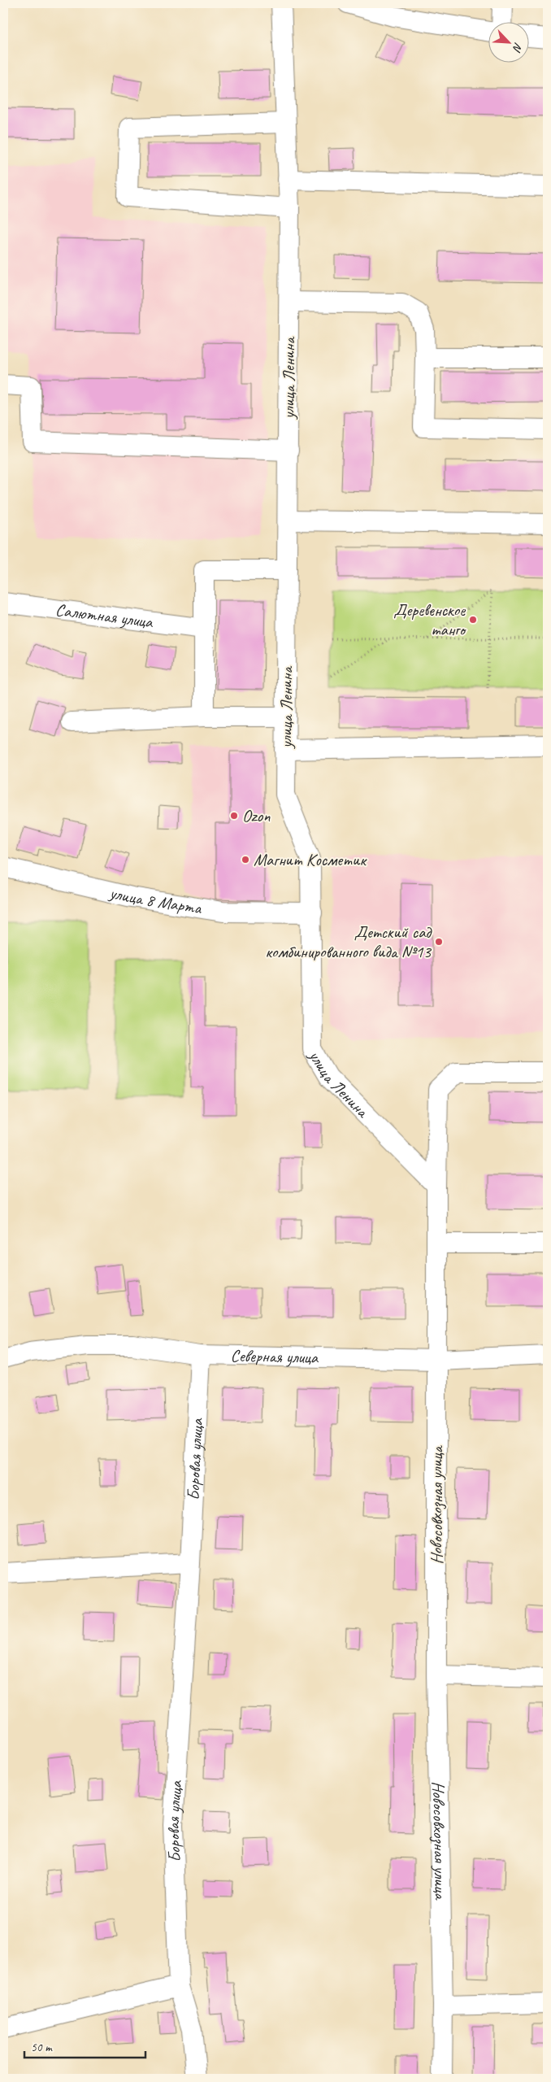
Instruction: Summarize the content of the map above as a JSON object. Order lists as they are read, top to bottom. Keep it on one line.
{"streets":{"street":["улица Ленина","Салютная улица","улица 8 Марта","Северная улица","Боровая улица","Новосовхозная улица"]},"crossings":[["улица Ленина","улица 8 Марта"],["Северная улица","Боровая улица"],["Северная улица","Новосовхозная улица"]],"places":["Деревенское танго","Ozon","Магнит Косметик","Детский сад комбинированного вида №13"],"scale_bar":"50 m","north":"bottom right"}
